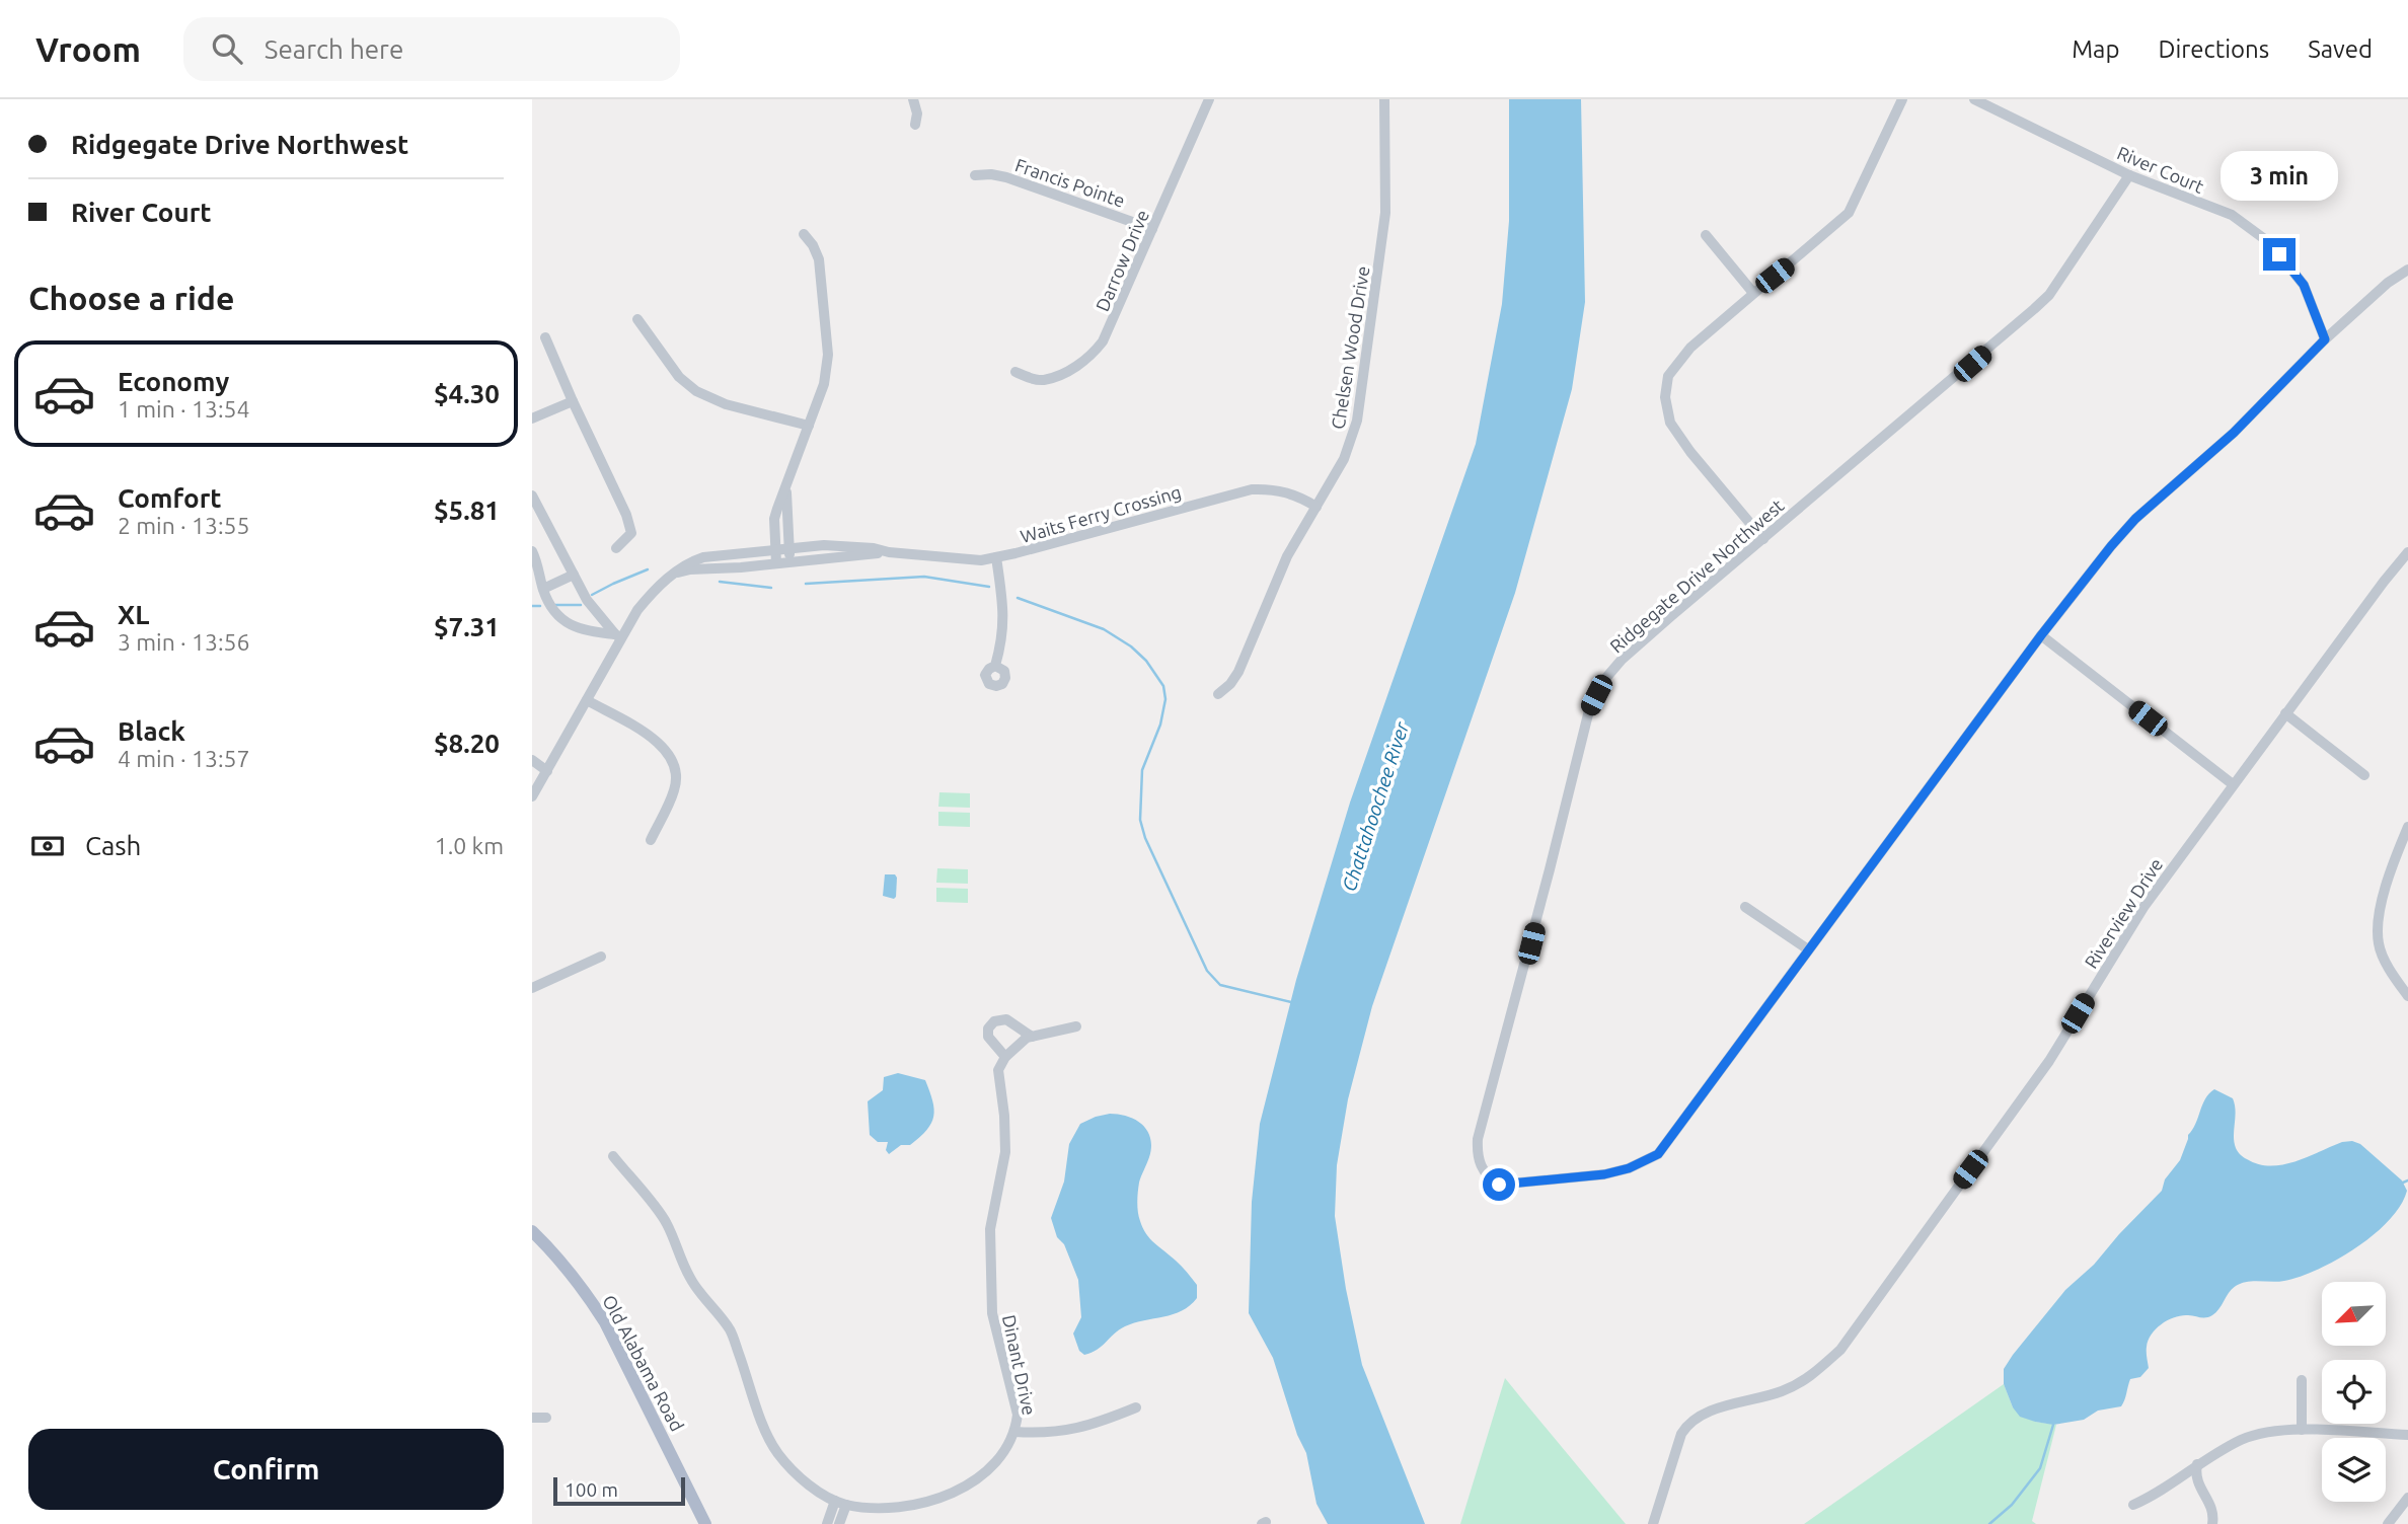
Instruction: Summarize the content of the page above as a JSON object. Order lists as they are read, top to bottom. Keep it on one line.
{"streets":{"main road":["Old Alabama Road"],"street":["River Court","Francis Pointe","Darrow Drive","Chelsen Wood Drive","Waits Ferry Crossing","Ridgegate Drive Northwest","Riverview Drive","Dinant Drive"]},"crossings":[["River Court","Ridgegate Drive Northwest"],["Francis Pointe","Darrow Drive"],["Chelsen Wood Drive","Waits Ferry Crossing"]],"water":["Chattahoochee River"],"scale_bar":"100 m","north":"bottom left","page":{"header":"Vroom","search":"Search here","nav":["Map","Directions","Saved"],"banner":["Ridgegate Drive Northwest","River Court"],"bubble":"3 min","heading":"Choose a ride","list":[{"name":"Economy","note":"1 min · 13:54","value":"$4.30"},{"name":"Comfort","note":"2 min · 13:55","value":"$5.81"},{"name":"XL","note":"3 min · 13:56","value":"$7.31"},{"name":"Black","note":"4 min · 13:57","value":"$8.20"}],"pay":["Cash","1.0 km"],"buttons":"Confirm","scale":"100 m"}}
